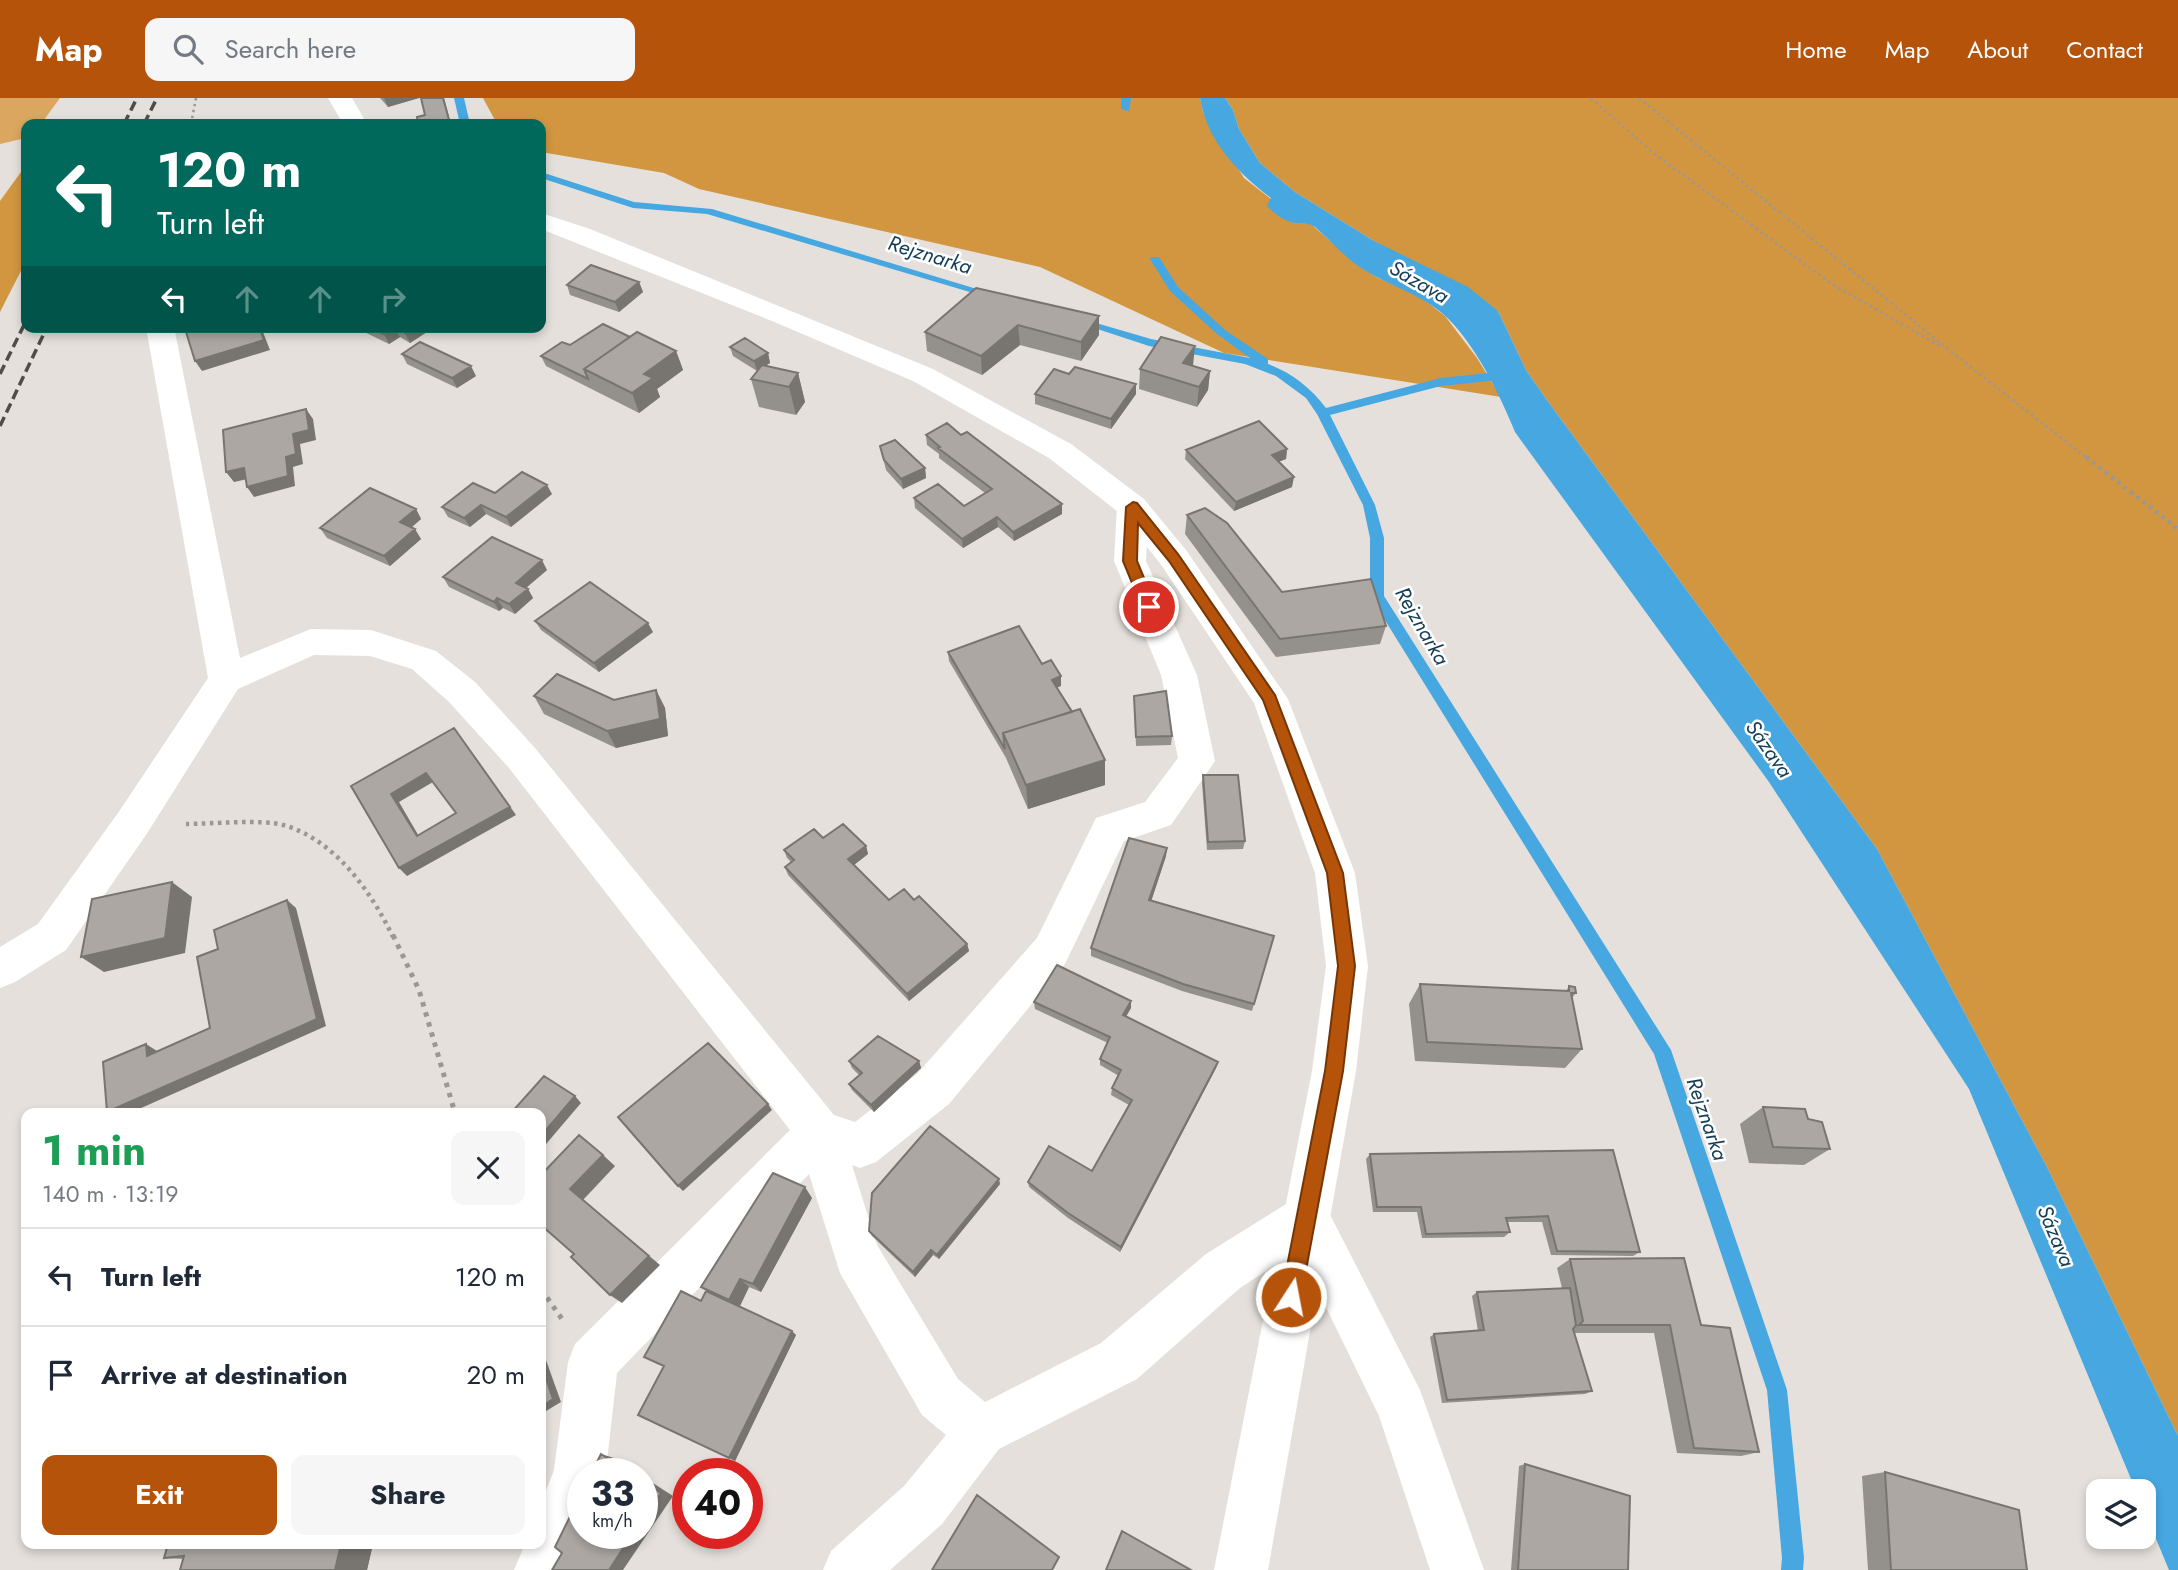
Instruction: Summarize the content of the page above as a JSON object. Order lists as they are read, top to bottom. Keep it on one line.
{"water":["Rejznarka","Sázava"],"page":{"header":"Map","search":"Search here","nav":["Home","Map","About","Contact"],"turn":["120 m","Turn left"],"heading":["1 min","140 m · 13:19"],"list":[{"name":"Turn left","value":"120 m"},{"name":"Arrive at destination","value":"20 m"}],"buttons":["Exit","Share"],"speed":"33 km/h","limit":"40"}}
